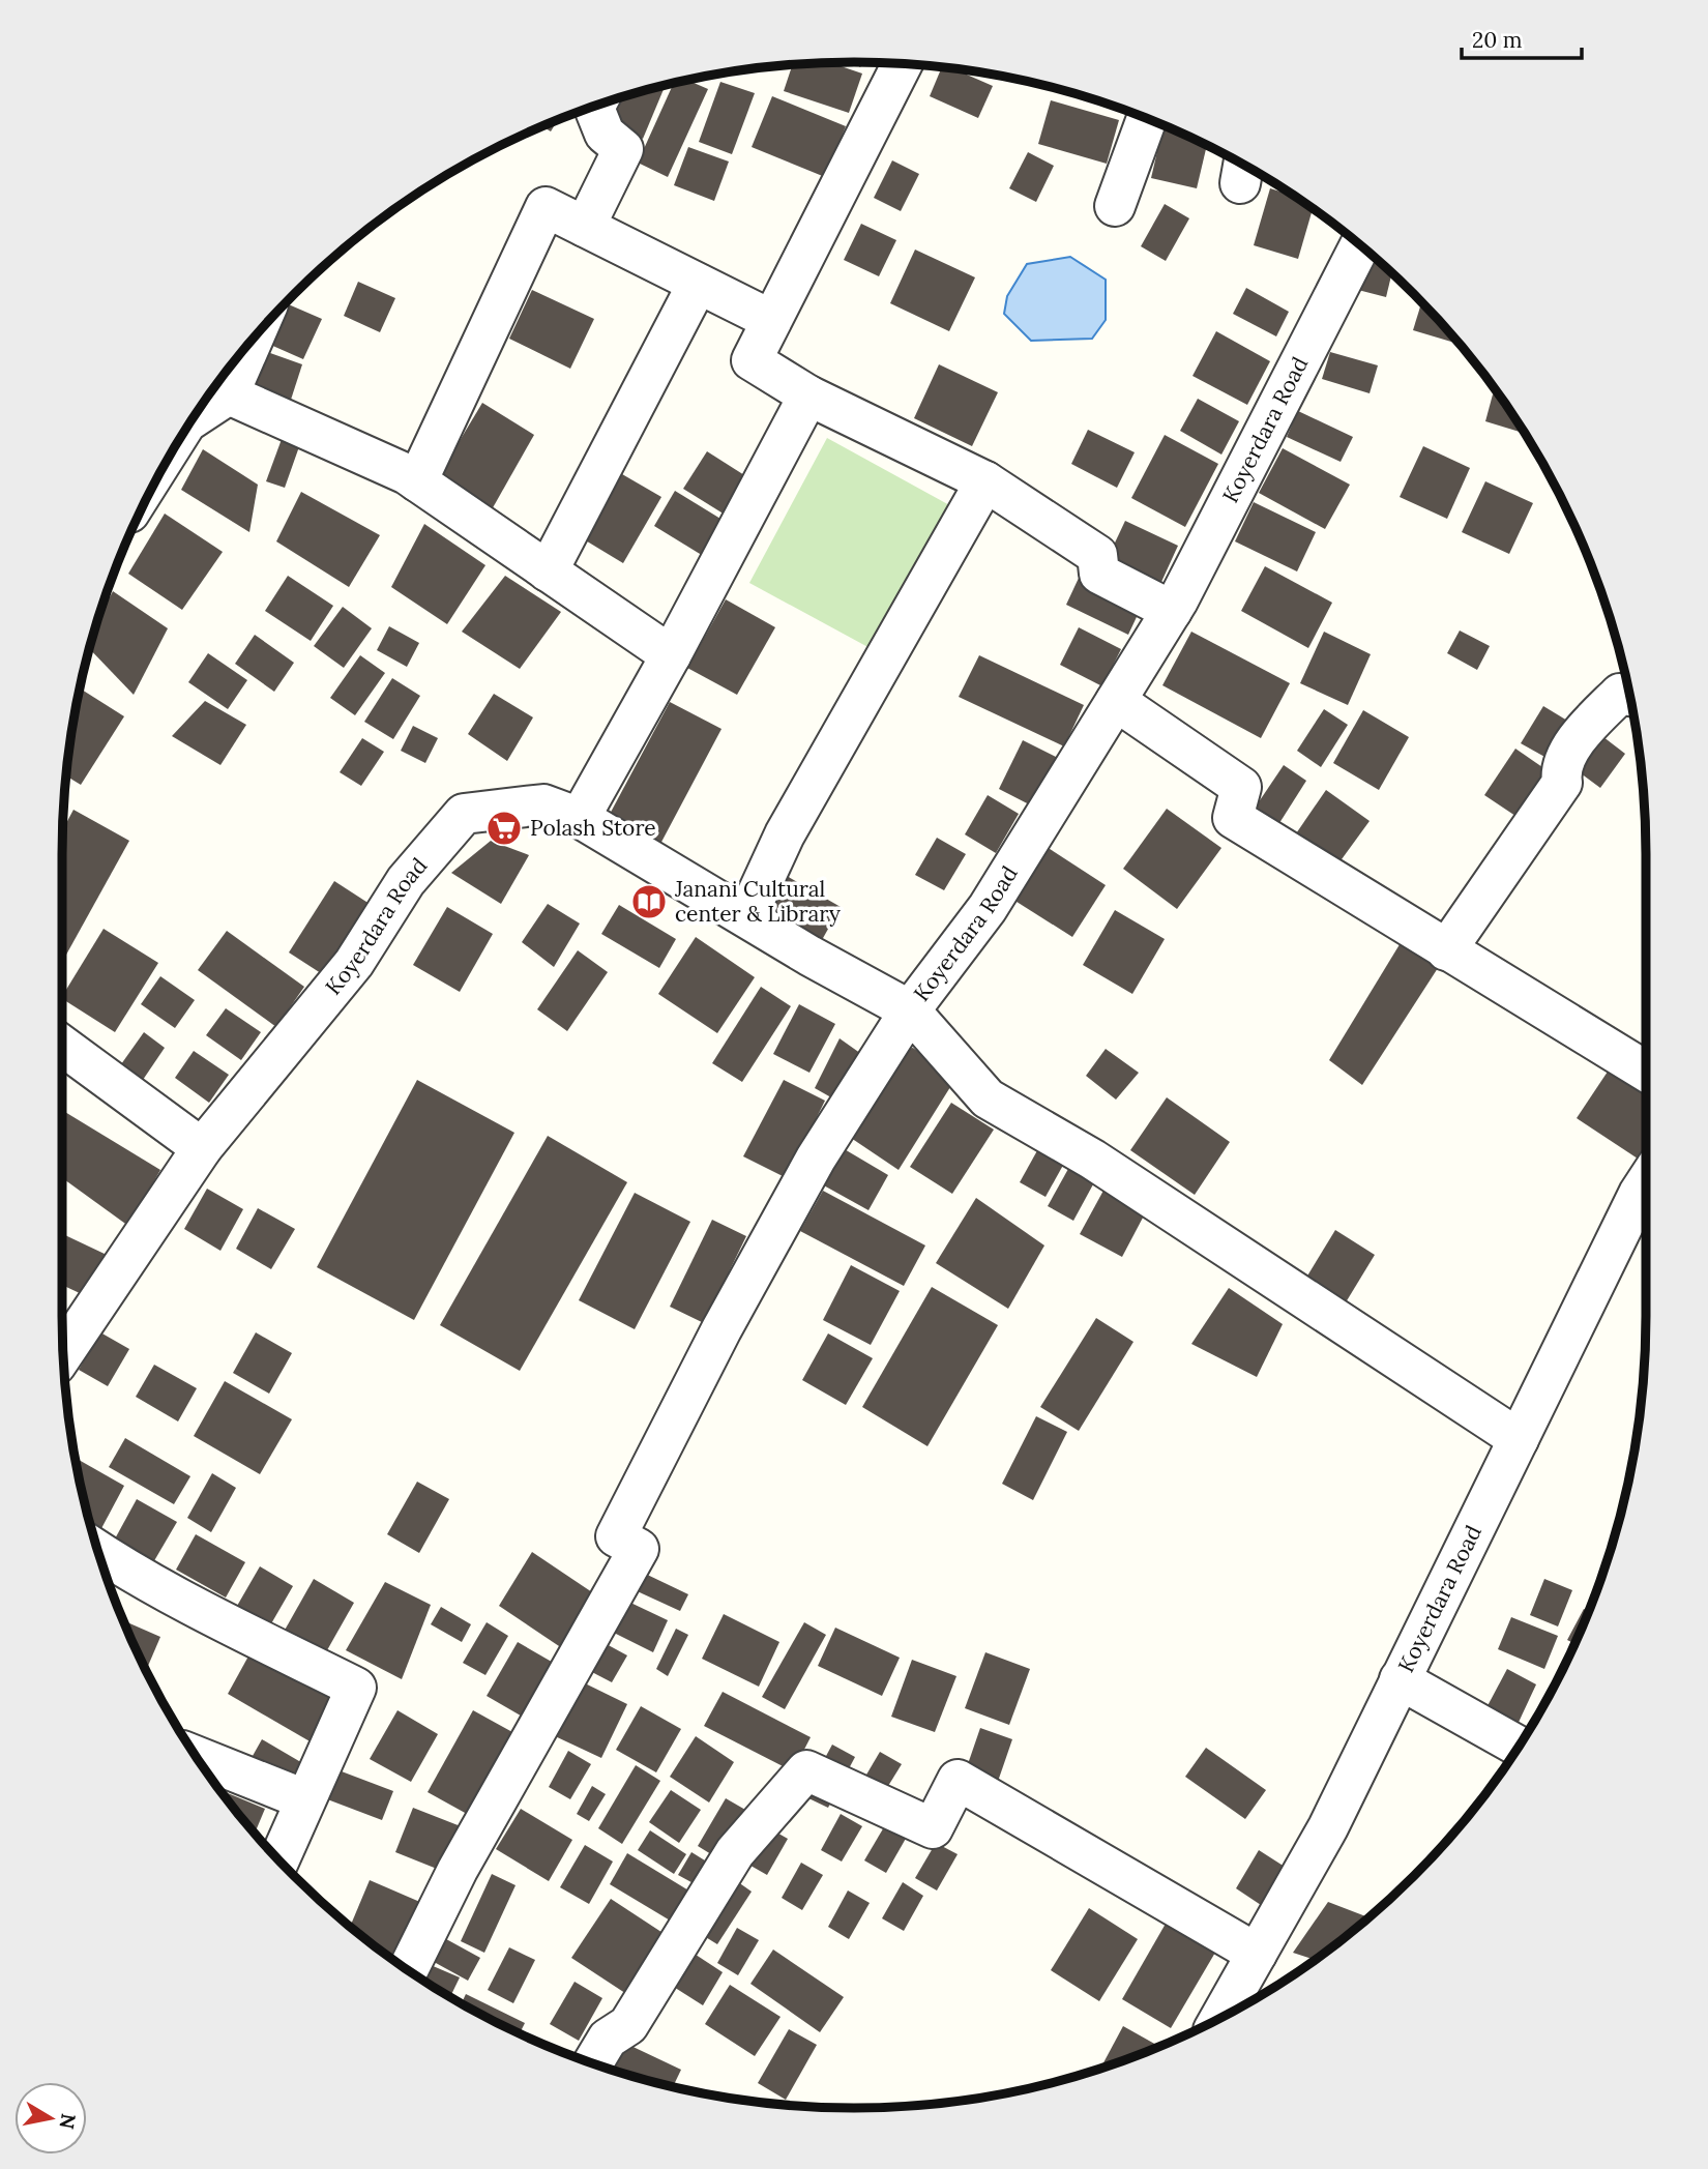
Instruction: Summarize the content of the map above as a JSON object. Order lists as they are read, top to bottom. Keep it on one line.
{"streets":{"street":["Koyerdara Road"]},"places":{"supermarket":["Polash Store"],"library":["Janani Cultural center & Library"]},"scale_bar":"20 m","north":"right"}
